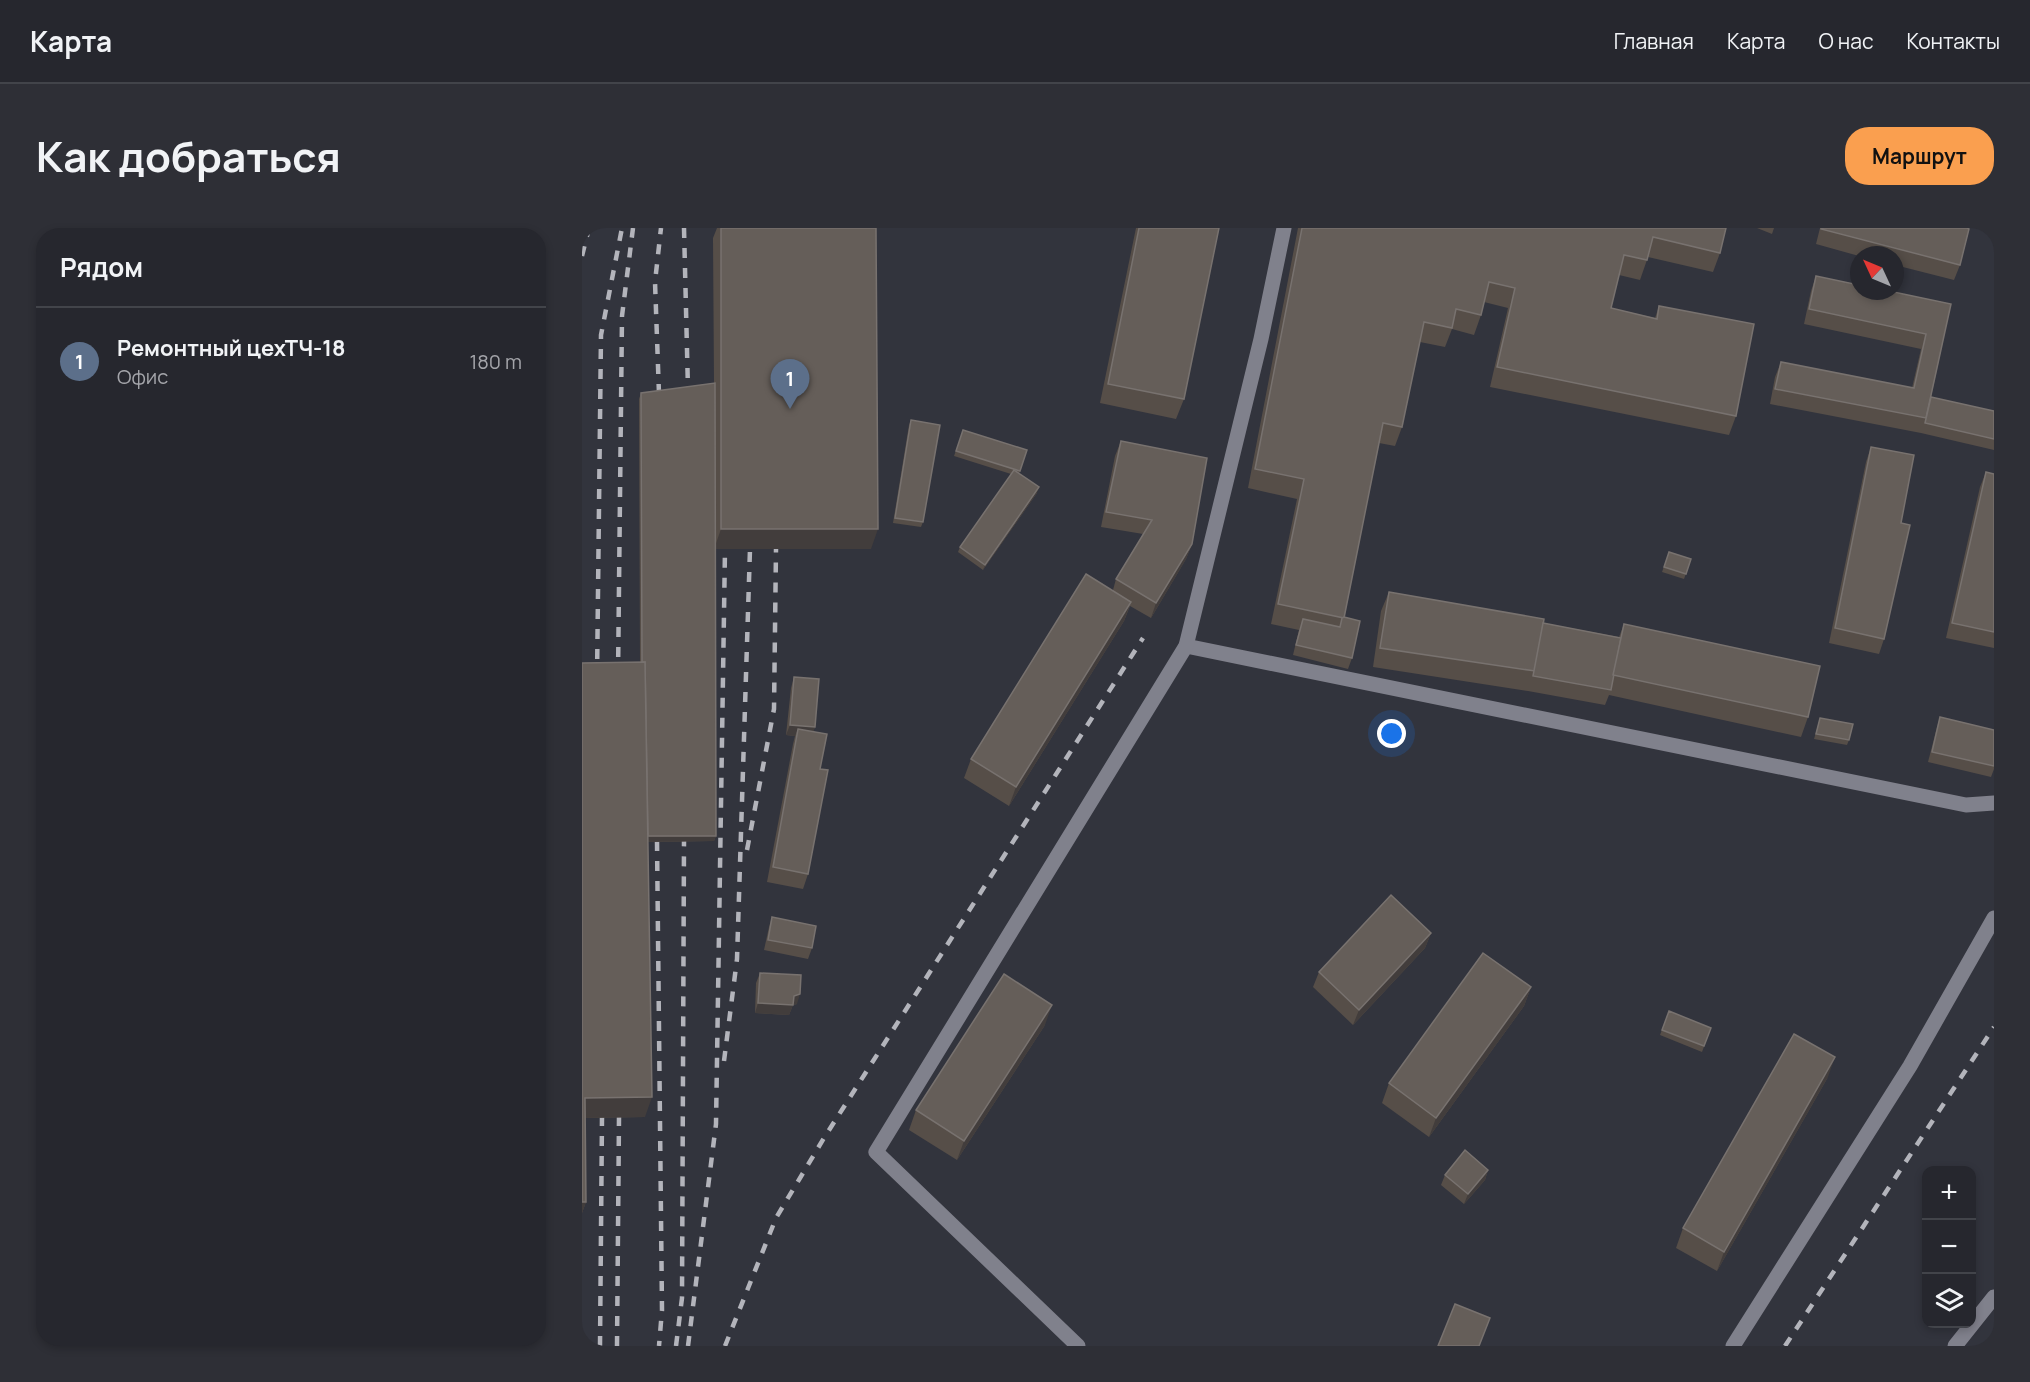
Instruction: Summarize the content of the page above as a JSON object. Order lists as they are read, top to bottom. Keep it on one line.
{"north":"top left","page":{"header":"Карта","nav":["Главная","Карта","О нас","Контакты"],"title":"Как добраться","buttons":"Маршрут","heading":"Рядом","list":[{"mark":"1","name":"Ремонтный цехТЧ-18","note":"Офис","value":"180 m"}],"pins":"1","map_buttons":["+","−"]}}
